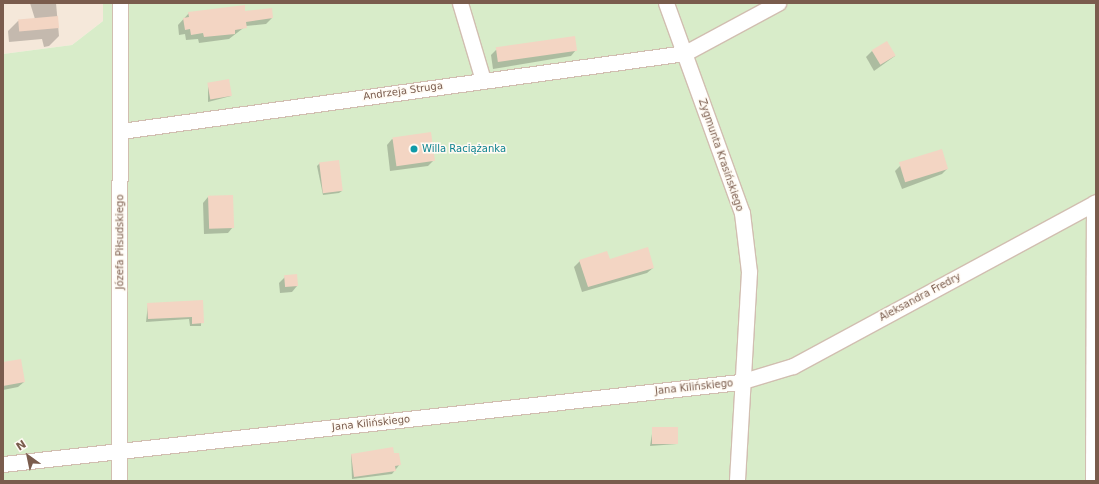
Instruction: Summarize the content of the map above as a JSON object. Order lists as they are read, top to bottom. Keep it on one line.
{"streets":{"street":["Andrzeja Struga","Zygmunta Krasińskiego","Józefa Piłsudskiego","Aleksandra Fredry","Jana Kilińskiego"]},"crossings":[["Andrzeja Struga","Zygmunta Krasińskiego"],["Andrzeja Struga","Józefa Piłsudskiego"],["Zygmunta Krasińskiego","Aleksandra Fredry"],["Zygmunta Krasińskiego","Jana Kilińskiego"],["Józefa Piłsudskiego","Jana Kilińskiego"],["Aleksandra Fredry","Jana Kilińskiego"]],"places":["Willa Raciążanka"],"north":"top left"}
